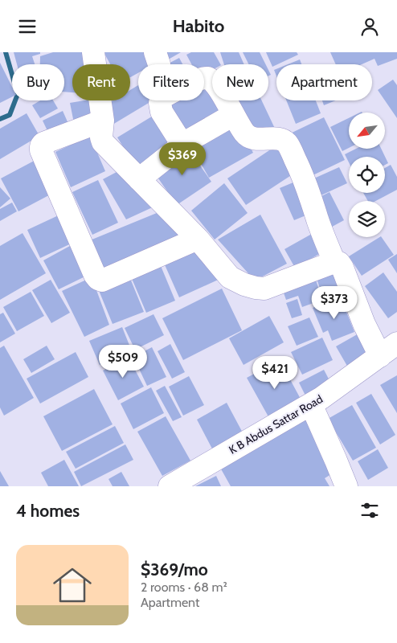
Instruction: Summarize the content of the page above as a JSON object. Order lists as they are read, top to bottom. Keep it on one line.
{"streets":{"street":["K B Abdus Sattar Road"]},"north":"bottom left","page":{"header":"Habito","chip":["Buy","Rent","Filters","New","Apartment"],"price":["$369","$373","$509","$421"],"heading":"4 homes","list":[{"name":"$369/mo","note":"2 rooms · 68 m² · Apartment"}]}}
